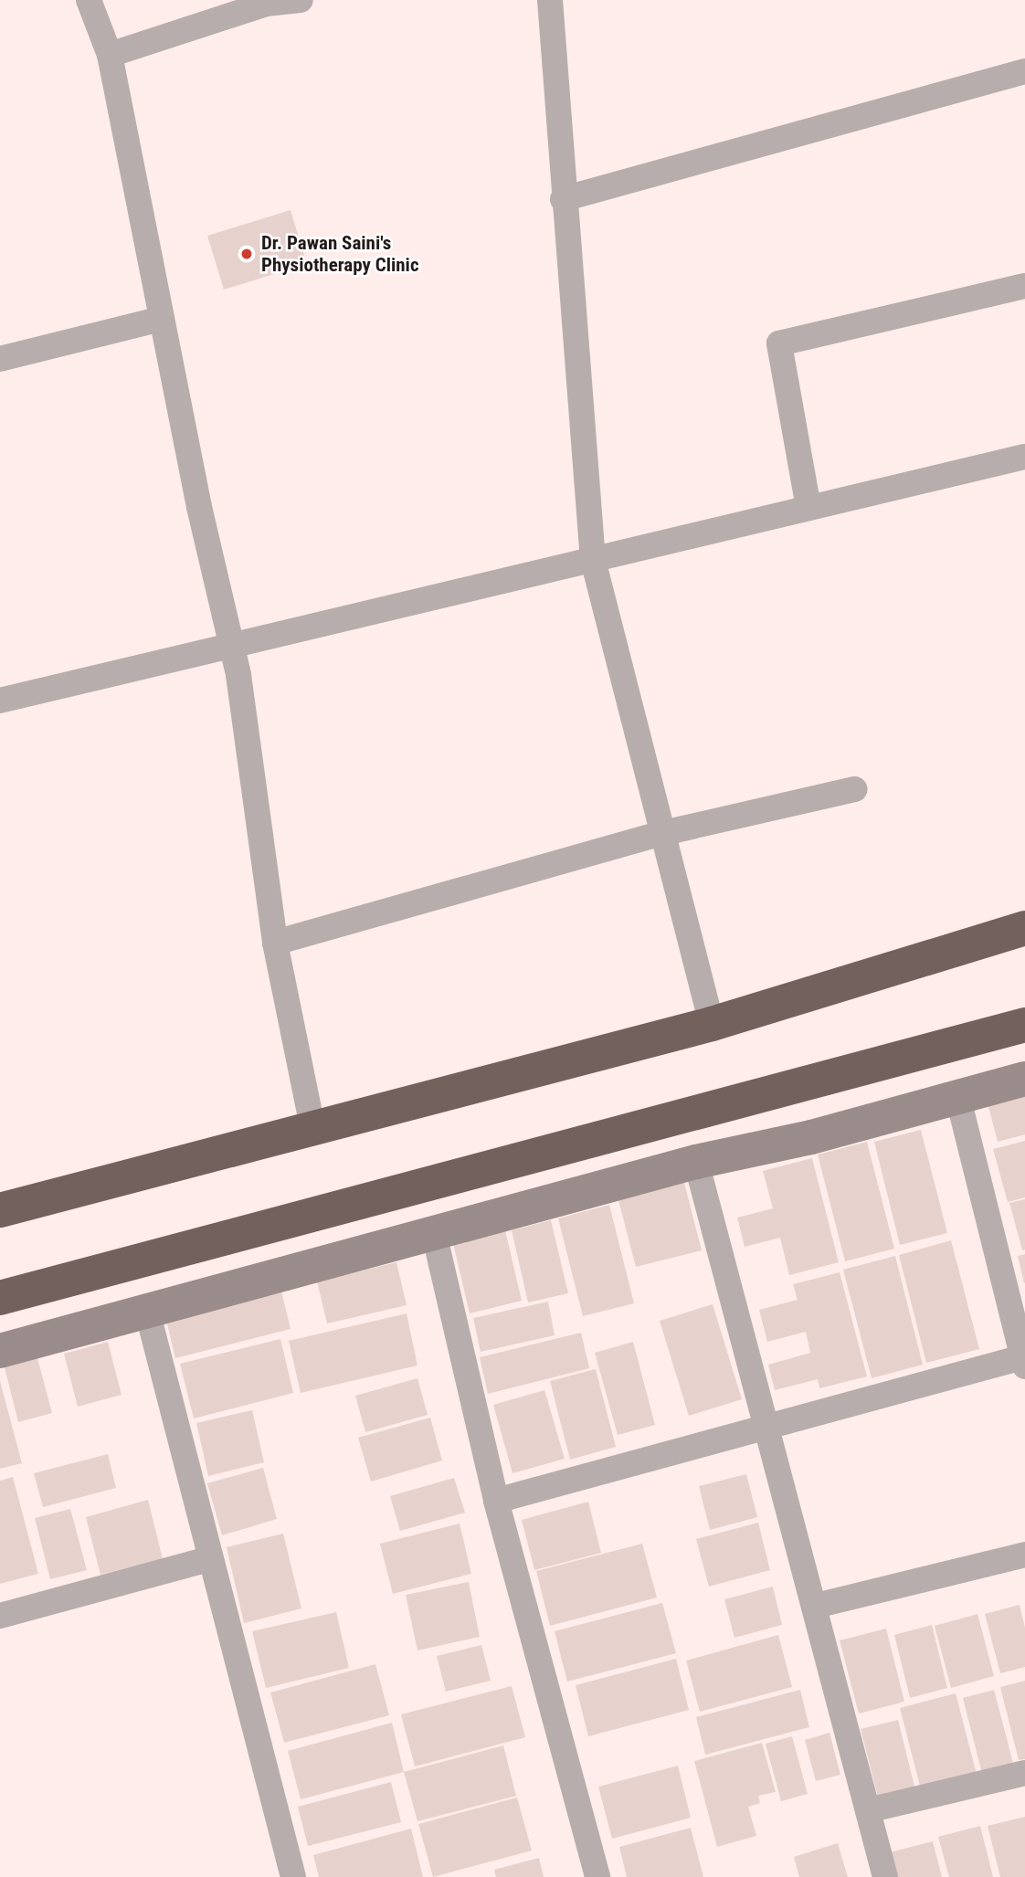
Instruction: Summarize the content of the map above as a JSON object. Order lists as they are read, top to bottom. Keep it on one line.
{"places":["Dr. Pawan Saini's Physiotherapy Clinic"]}
